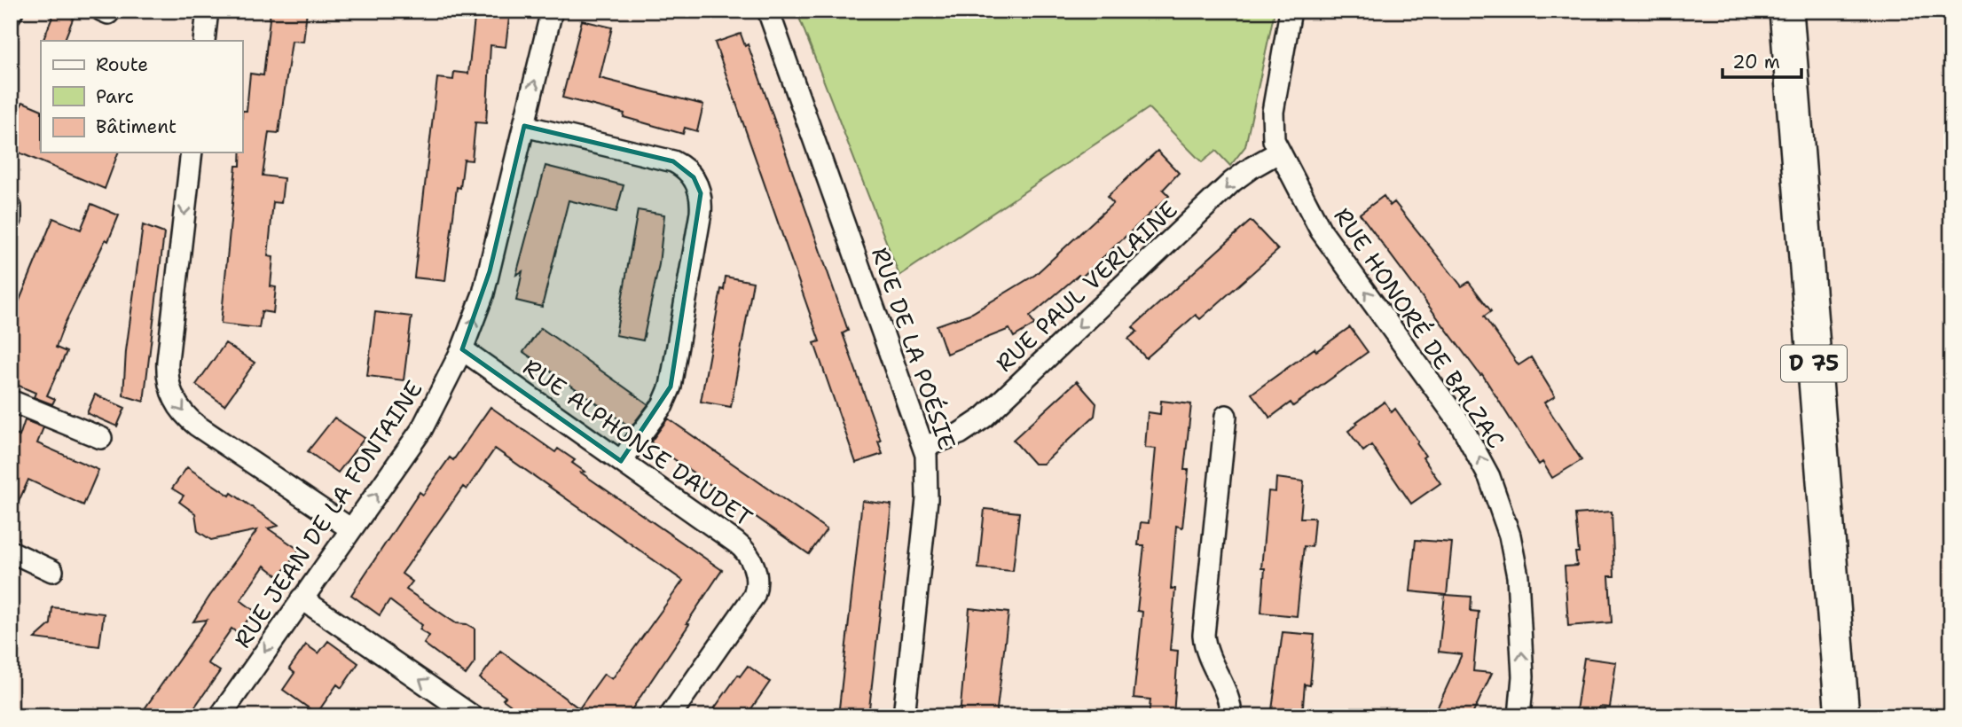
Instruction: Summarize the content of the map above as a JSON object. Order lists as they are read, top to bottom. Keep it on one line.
{"streets":{"main road":["D 75"],"street":["RUE PAUL VERLAINE","RUE HONORÉ DE BALZAC","RUE DE LA POÉSIE","RUE ALPHONSE DAUDET","RUE JEAN DE LA FONTAINE"]},"crossings":[["RUE PAUL VERLAINE","RUE HONORÉ DE BALZAC"],["RUE PAUL VERLAINE","RUE DE LA POÉSIE"],["RUE ALPHONSE DAUDET","RUE JEAN DE LA FONTAINE"]],"one_way":["RUE PAUL VERLAINE","RUE HONORÉ DE BALZAC"],"legend":["Route","Parc","Bâtiment"],"scale_bar":"20 m"}
